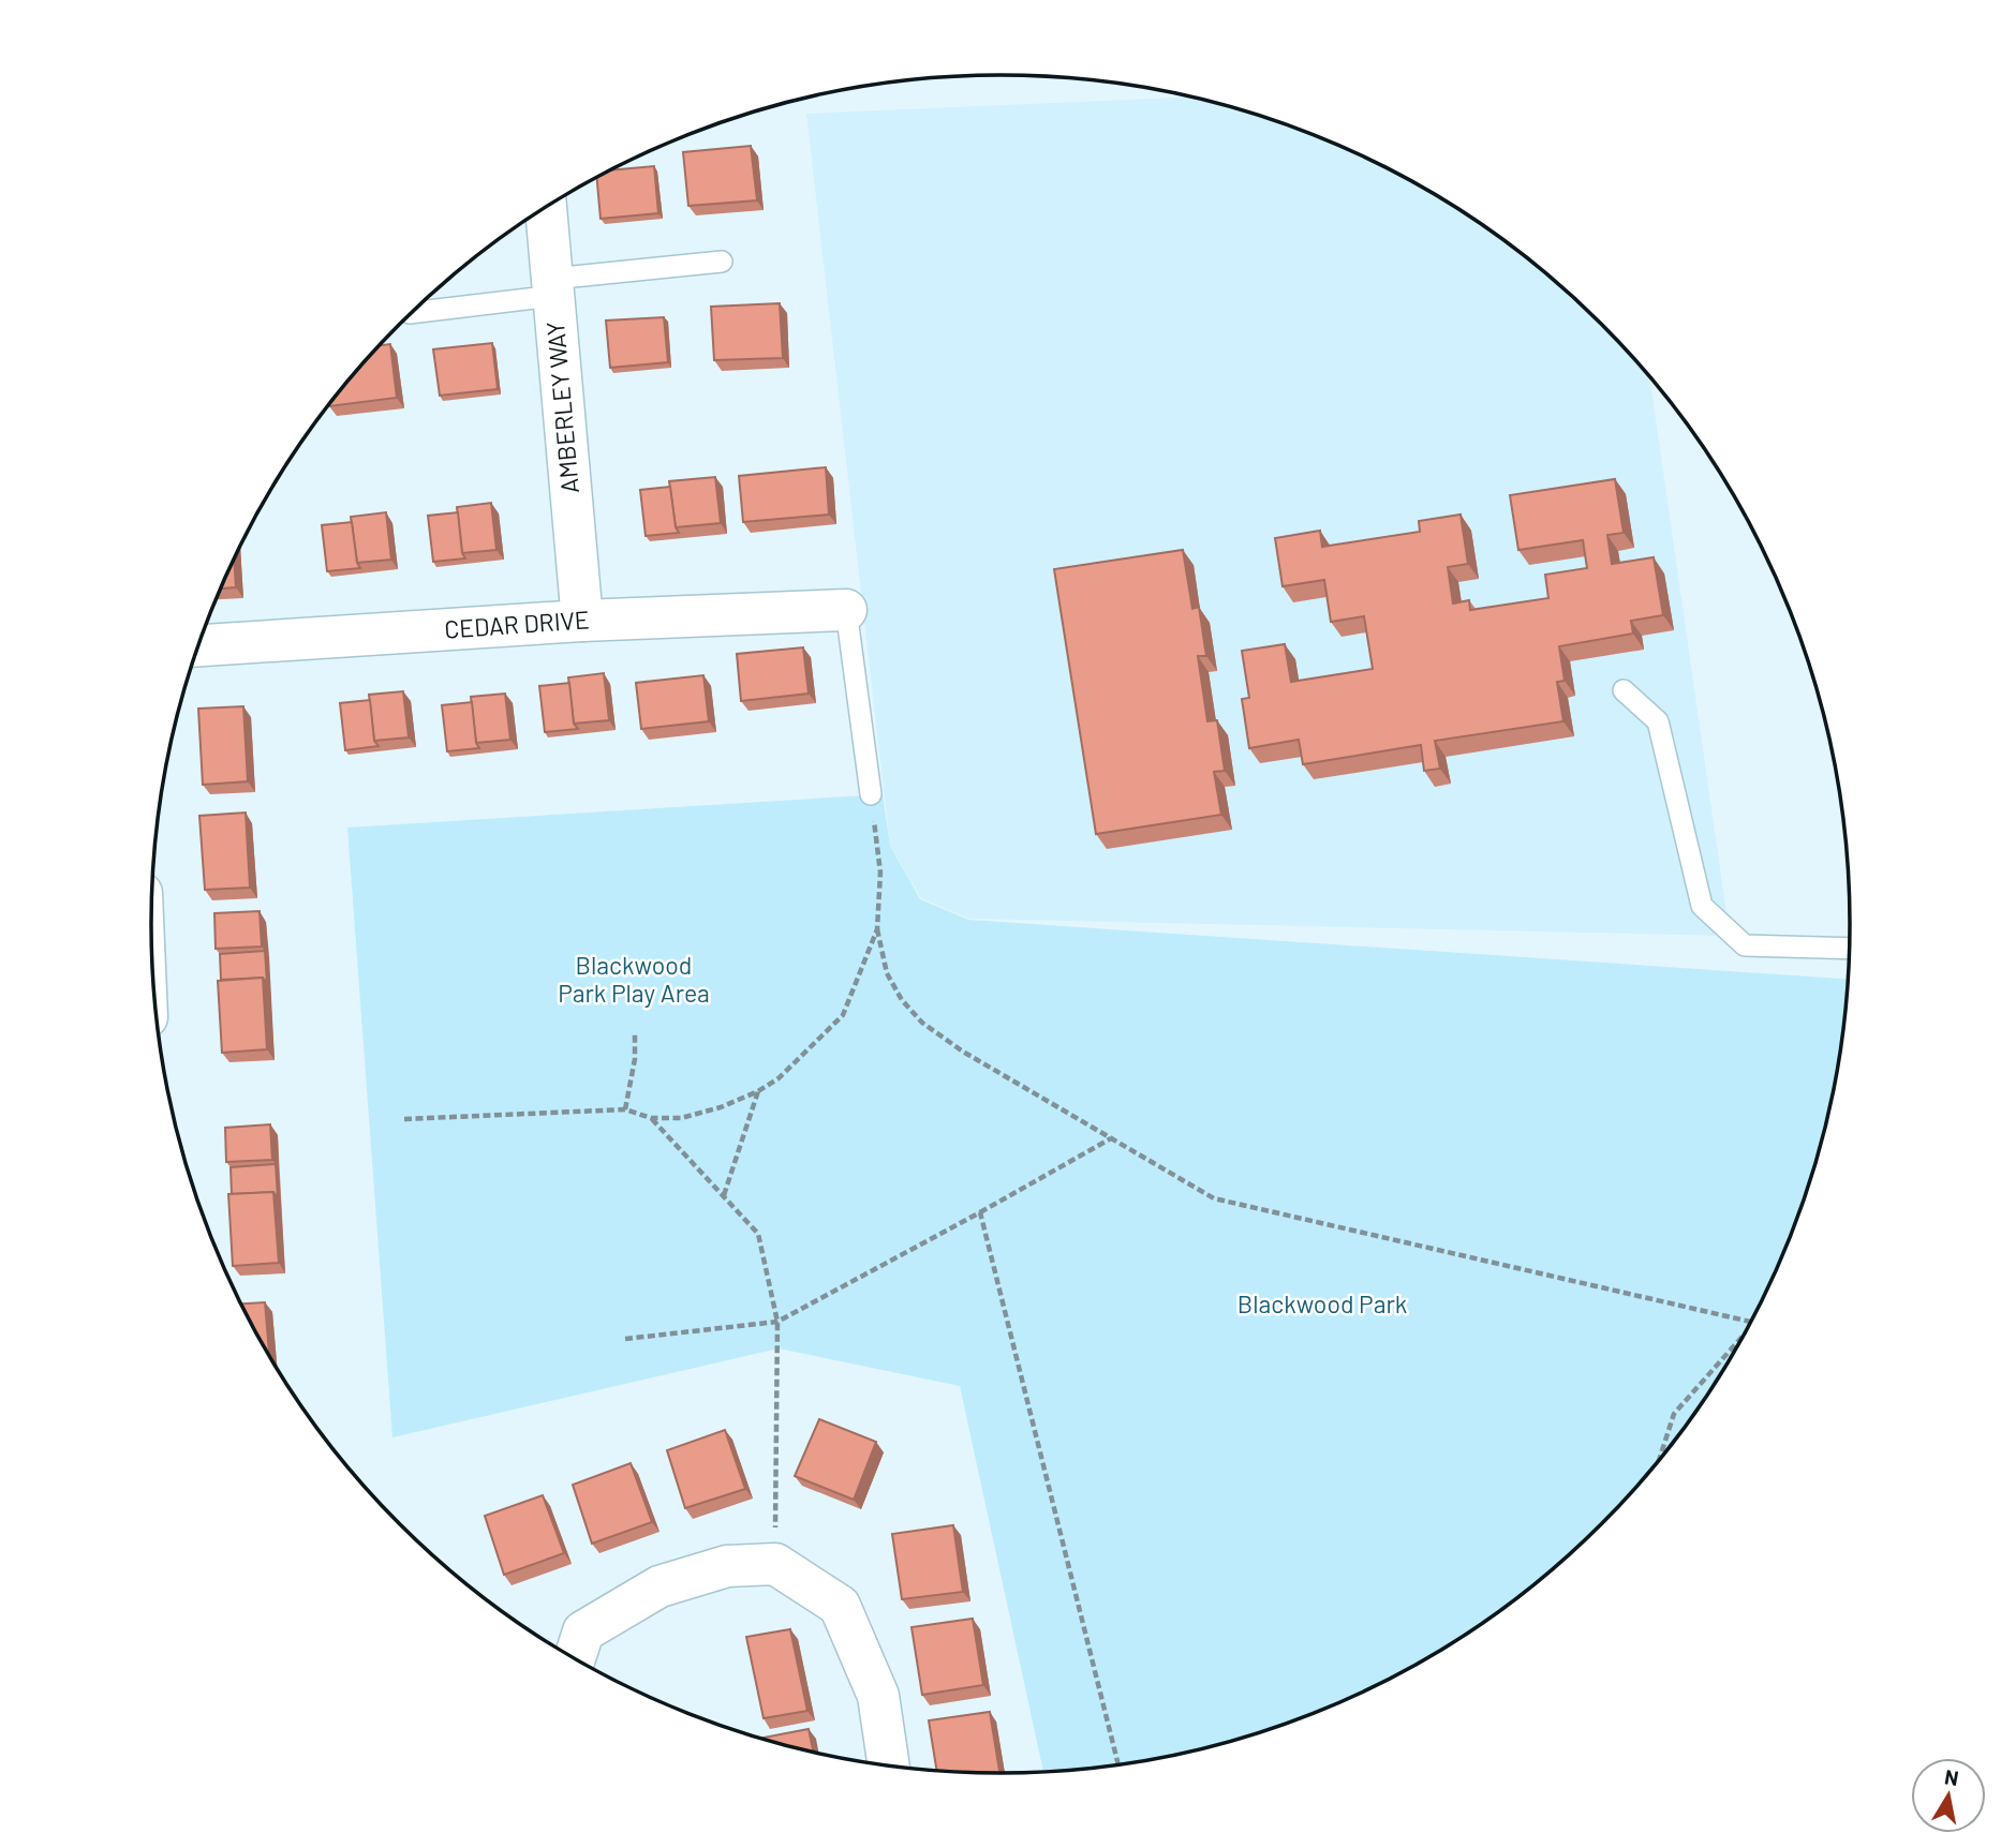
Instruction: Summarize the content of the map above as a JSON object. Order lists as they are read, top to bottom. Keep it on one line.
{"streets":{"street":["AMBERLEY WAY","CEDAR DRIVE"]},"crossings":[["AMBERLEY WAY","CEDAR DRIVE"]],"parks":["Blackwood Park Play Area","Blackwood Park"],"north":"top"}
